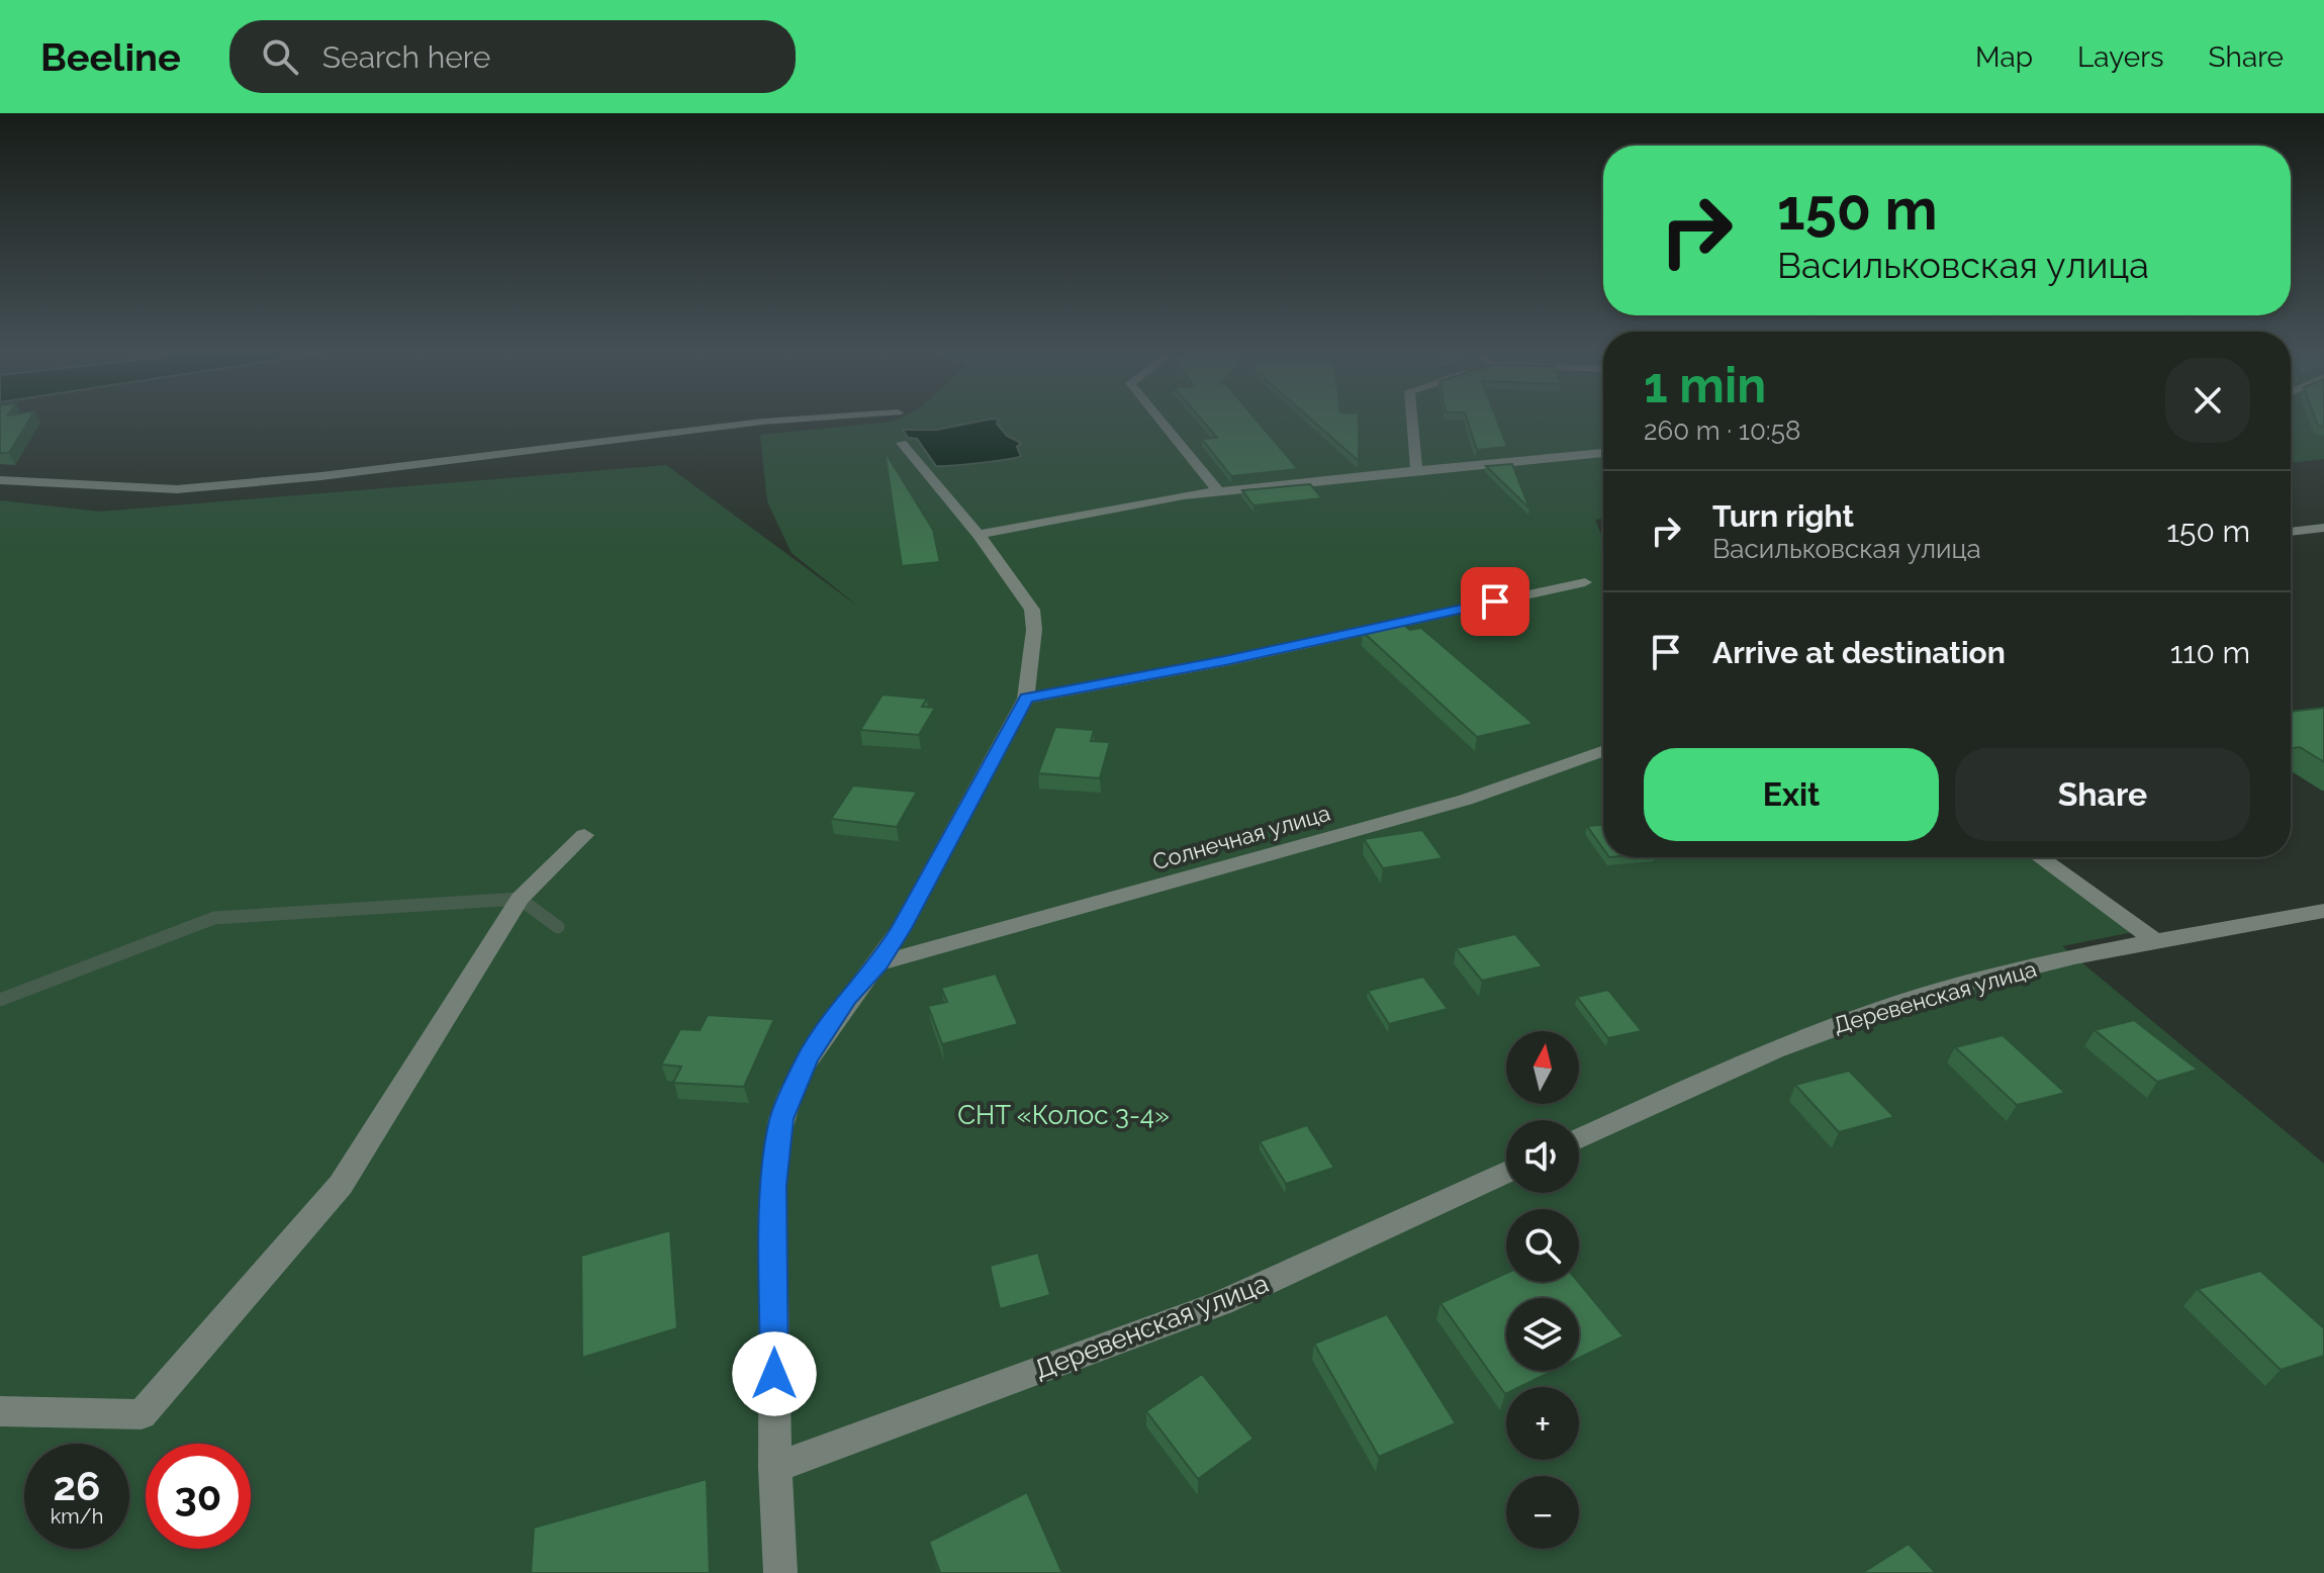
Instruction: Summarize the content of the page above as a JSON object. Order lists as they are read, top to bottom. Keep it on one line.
{"streets":{"street":["Солнечная улица","Деревенская улица"]},"parks":["СНТ «Колос 3-4»"],"north":"top","page":{"header":"Beeline","search":"Search here","nav":["Map","Layers","Share"],"turn":["150 m","Васильковская улица"],"heading":["1 min","260 m · 10:58"],"list":[{"name":"Turn right","note":"Васильковская улица","value":"150 m"},{"name":"Arrive at destination","value":"110 m"}],"buttons":["Exit","Share"],"map_buttons":["+","−"],"speed":"26 km/h","limit":"30"}}
